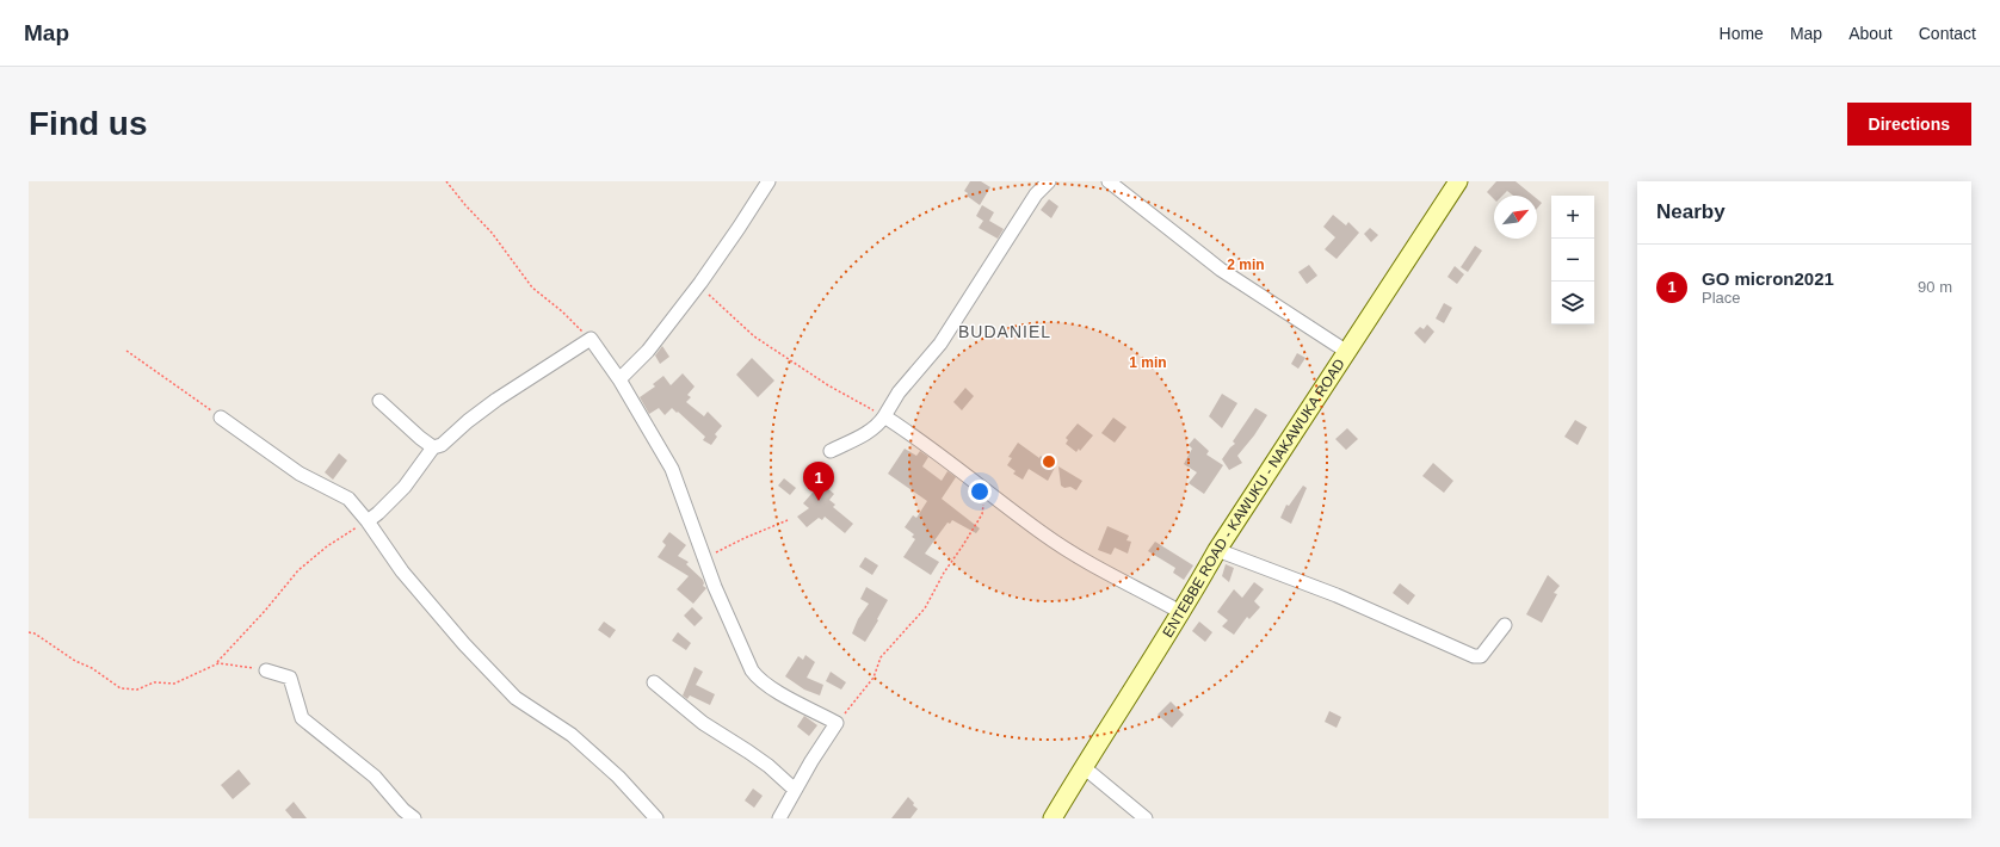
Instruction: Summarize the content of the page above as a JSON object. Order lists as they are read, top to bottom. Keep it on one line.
{"streets":{"main road":["ENTEBBE ROAD - KAWUKU - NAKAWUKA ROAD"]},"districts":["BUDANIEL"],"north":"top right","page":{"header":"Map","nav":["Home","Map","About","Contact"],"buttons":"Directions","title":"Find us","heading":"Nearby","map_buttons":["+","−"],"list":[{"mark":"1","name":"GO micron2021","note":"Place","value":"90 m"}],"pins":"1"},"rings":["2 min","1 min"]}
